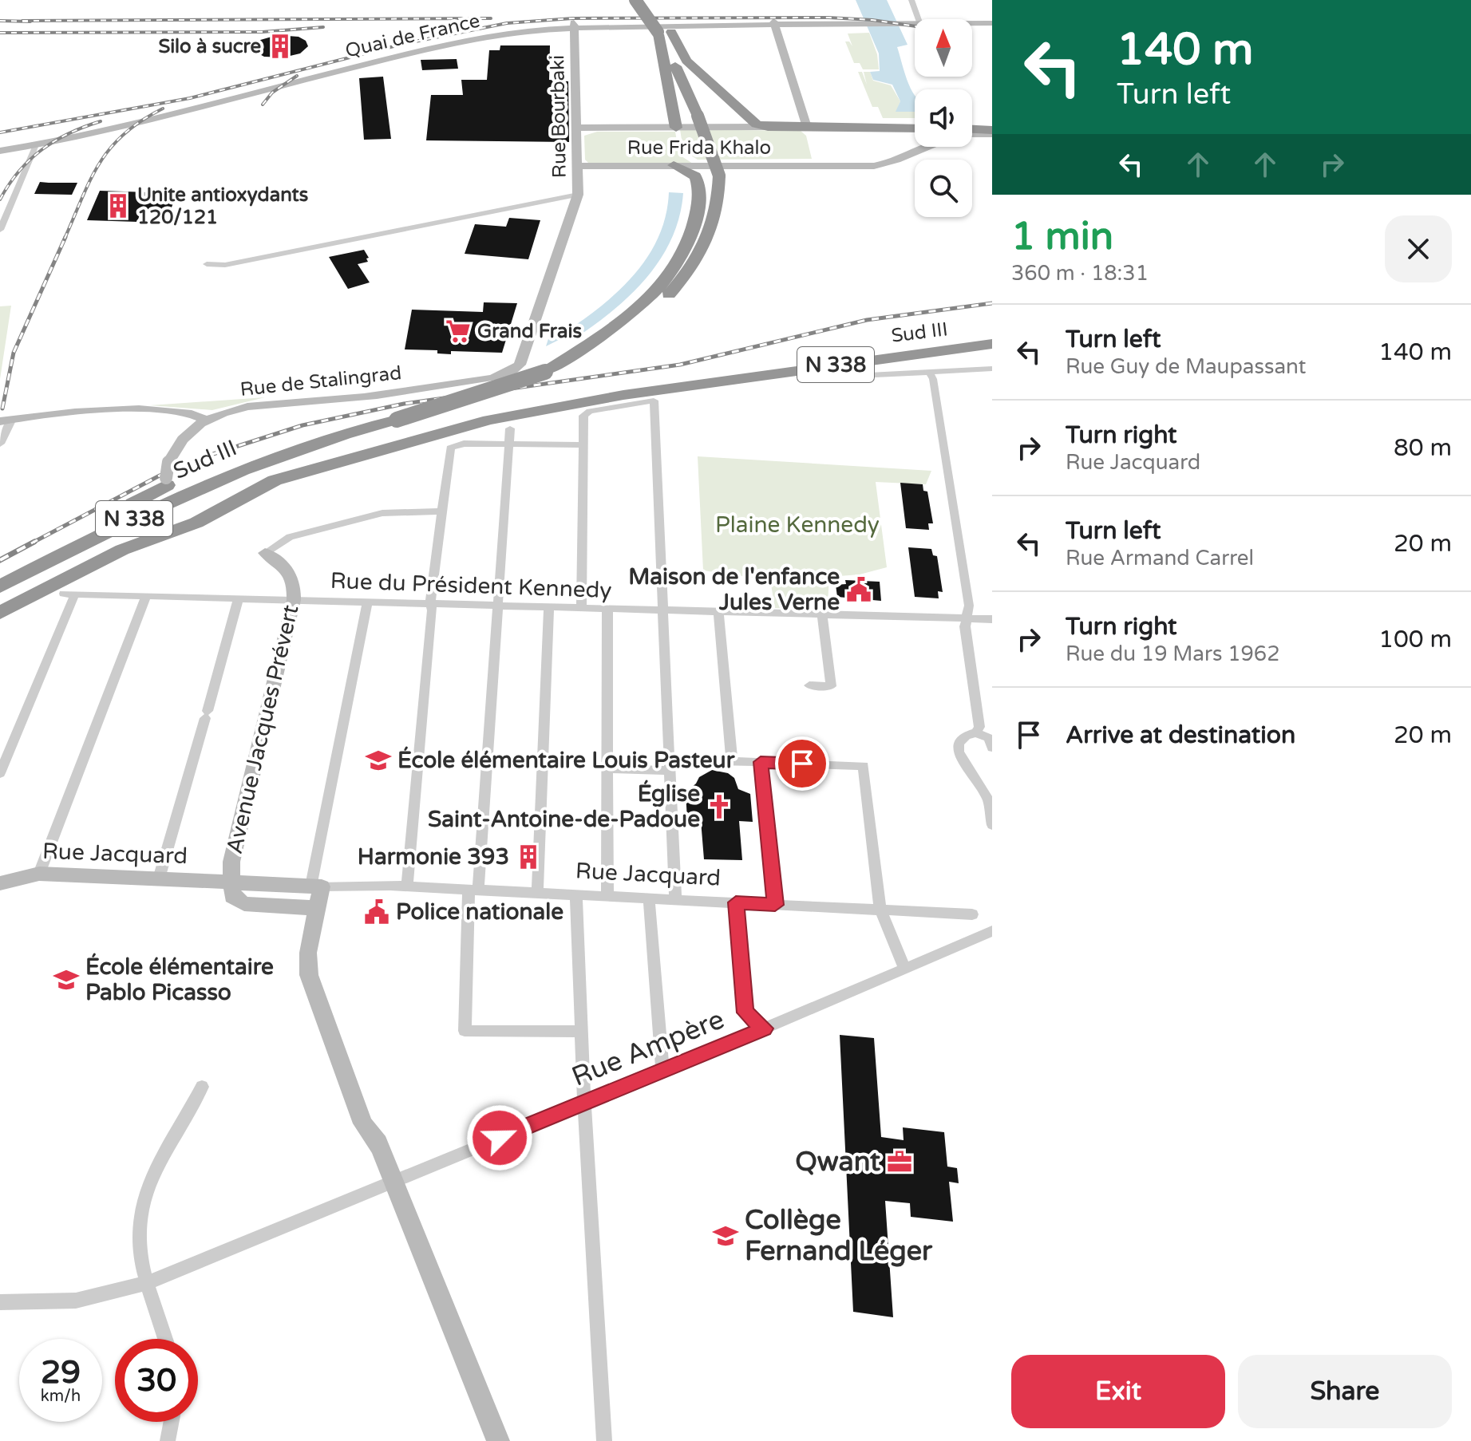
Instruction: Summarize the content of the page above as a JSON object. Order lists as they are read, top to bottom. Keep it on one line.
{"streets":{"highway":["Sud III","N 338"],"main road":["Quai de France","Rue Bourbaki","Rue Frida Khalo","Rue de Stalingrad","Avenue Jacques Prévert","Rue Jacquard"],"street":["Rue du Président Kennedy","Rue Ampère"]},"crossings":[["Quai de France","Rue Bourbaki"],["Rue Bourbaki","Rue Frida Khalo"],["Rue Bourbaki","Rue de Stalingrad"],["Sud III","N 338"],["Rue du Président Kennedy","Avenue Jacques Prévert"],["Avenue Jacques Prévert","Rue Jacquard"]],"parks":["Plaine Kennedy"],"places":{"building":["Silo à sucre","Unite antioxydants 120/121","Harmonie 393"],"supermarket":["Grand Frais"],"public building":["Maison de l'enfance Jules Verne","Police nationale"],"school or university":["École élémentaire Louis Pasteur","École élémentaire Pablo Picasso","Collège Fernand Léger"],"church":["Église Saint-Antoine-de-Padoue"],"office":["Qwant"]},"north":"top","page":{"turn":["140 m","Turn left"],"heading":["1 min","360 m · 18:31"],"list":[{"name":"Turn left","note":"Rue Guy de Maupassant","value":"140 m"},{"name":"Turn right","note":"Rue Jacquard","value":"80 m"},{"name":"Turn left","note":"Rue Armand Carrel","value":"20 m"},{"name":"Turn right","note":"Rue du 19 Mars 1962","value":"100 m"},{"name":"Arrive at destination","value":"20 m"}],"speed":"29 km/h","limit":"30","buttons":["Exit","Share"]}}
